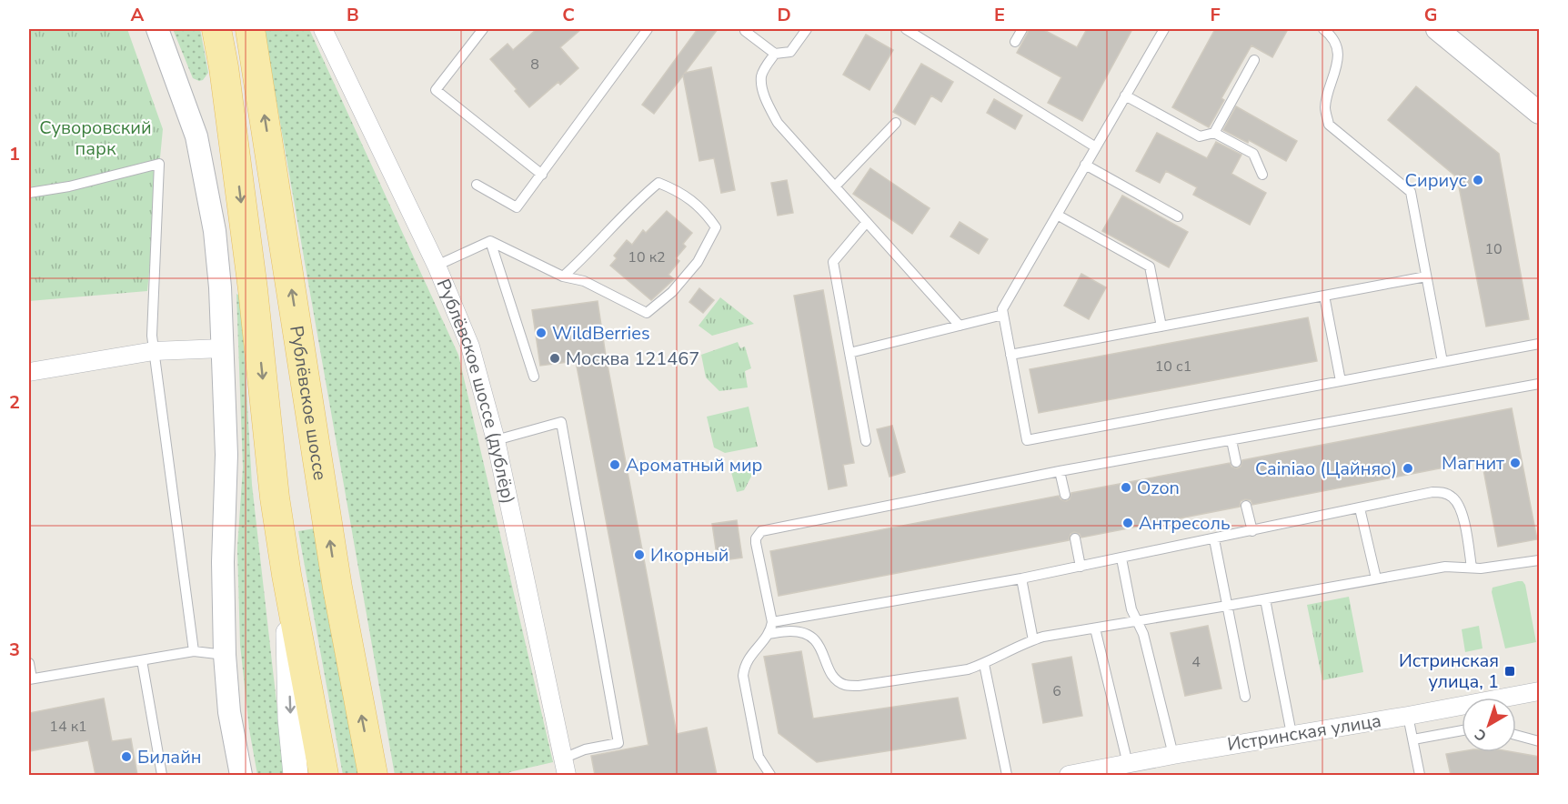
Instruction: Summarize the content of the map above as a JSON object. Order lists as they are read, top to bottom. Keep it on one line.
{"streets":{"main road":["Рублёвское шоссе"],"street":["Рублёвское шоссе (дублёр)","Истринская улица"]},"parks":["Суворовский парк"],"places":{"other":["Сириус","WildBerries","Москва 121467","Магнит","Ароматный мир","Cainiao (Цайняо)","Ozon","Антресоль","Икорный","Билайн"],"transit":["Истринская улица, 1"]},"house_numbers":["8","10","10 к2","10 с1","4","6","14 к1"],"north":"bottom left","grid":{"columns":["A","B","C","D","E","F","G"],"rows":["1","2","3"]}}
